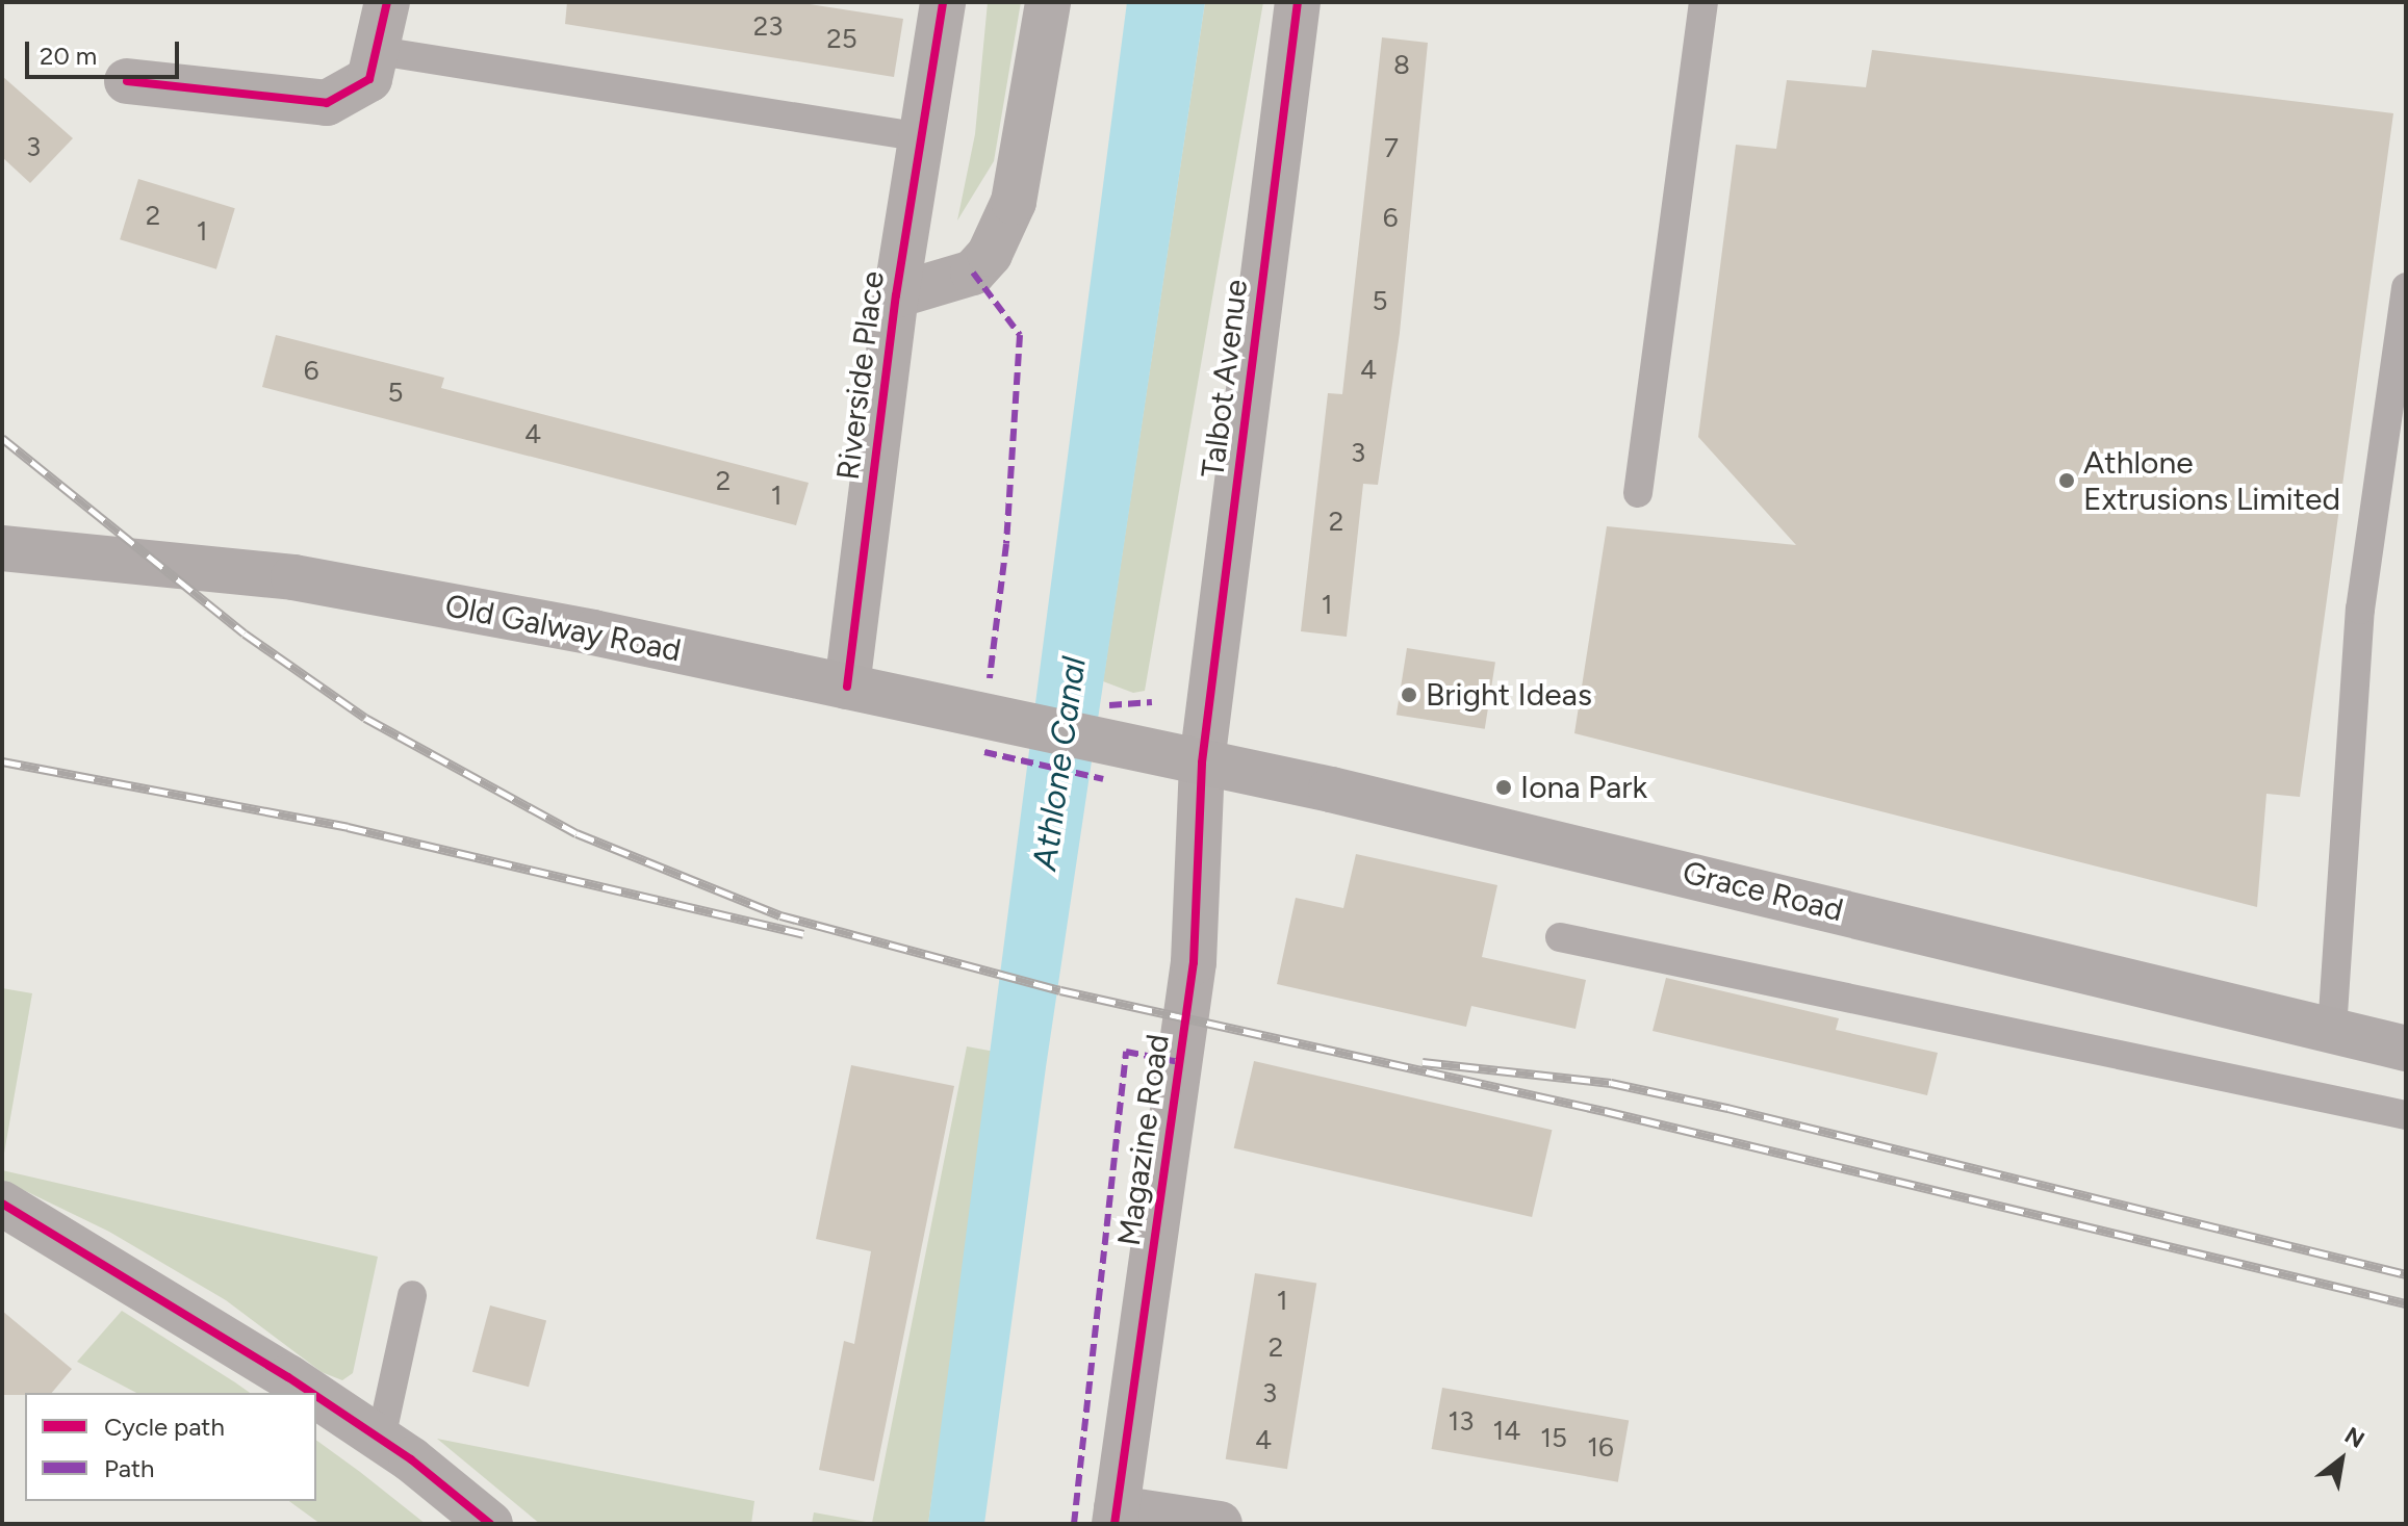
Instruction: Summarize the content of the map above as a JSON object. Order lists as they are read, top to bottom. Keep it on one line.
{"streets":{"main road":["Old Galway Road","Grace Road"],"street":["Riverside Place","Talbot Avenue","Magazine Road"]},"crossings":[["Riverside Place","Old Galway Road"],["Talbot Avenue","Grace Road"],["Talbot Avenue","Magazine Road"],["Old Galway Road","Grace Road"],["Grace Road","Magazine Road"]],"water":["Athlone Canal"],"places":["Athlone Extrusions Limited","Bright Ideas","Iona Park"],"house_numbers":["23","25","8","3","7","2","6","1","5","4","6","5","4","3","2","1","2","1","1","2","3","13","14","15","4","16"],"legend":["Cycle path","Path"],"scale_bar":"20 m","north":"top right"}
